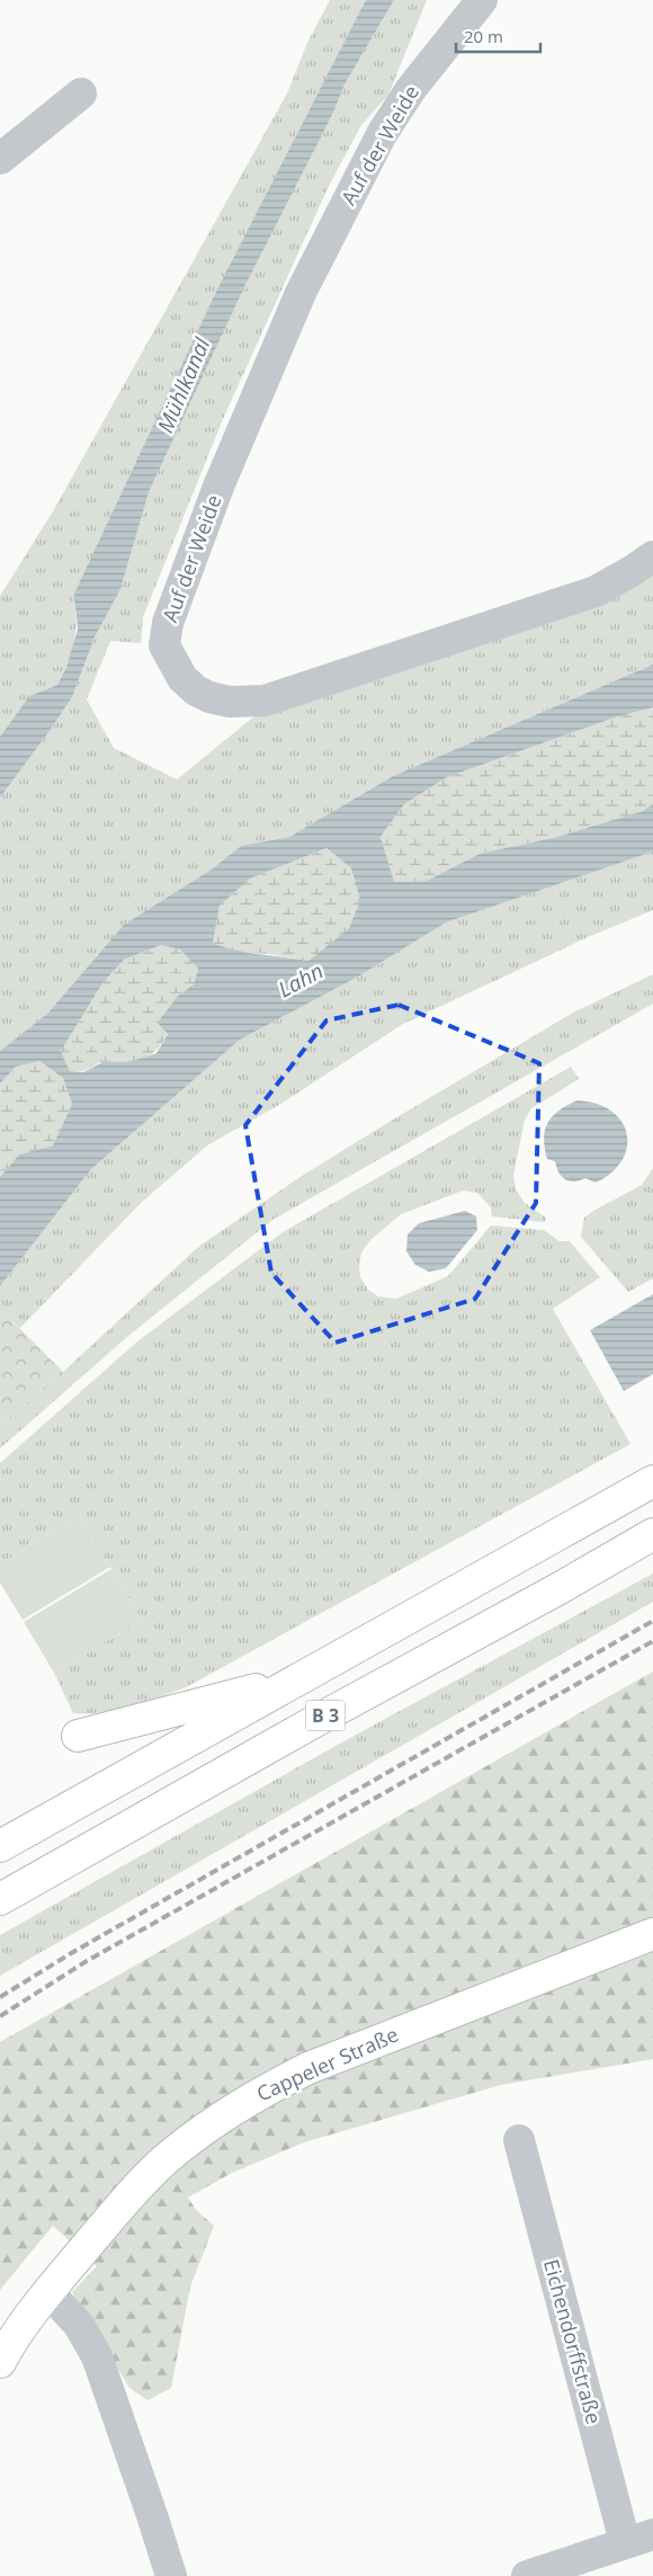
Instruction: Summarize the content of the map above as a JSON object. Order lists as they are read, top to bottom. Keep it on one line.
{"streets":{"main road":["B 3","Cappeler Straße"],"street":["Auf der Weide","Eichendorffstraße"]},"water":["Mühlkanal","Lahn"],"scale_bar":"20 m"}
